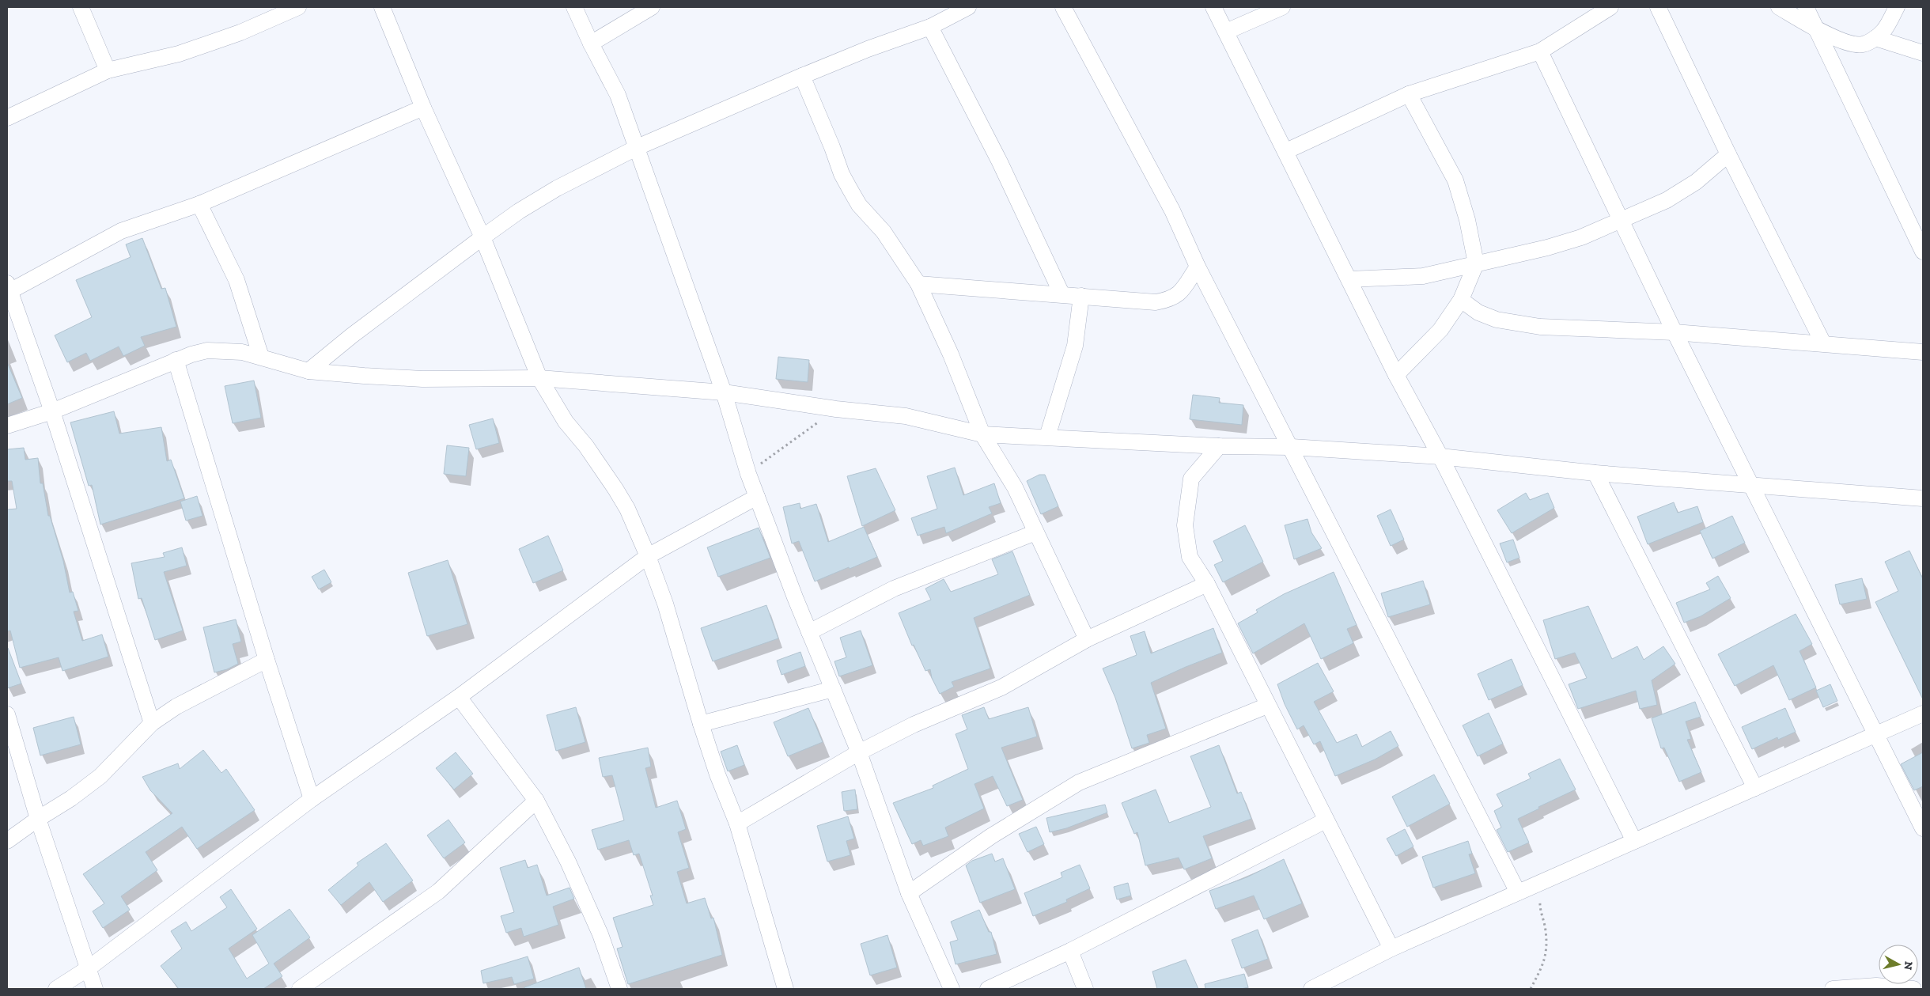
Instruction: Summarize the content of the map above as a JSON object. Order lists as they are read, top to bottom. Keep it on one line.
{"north":"right"}
